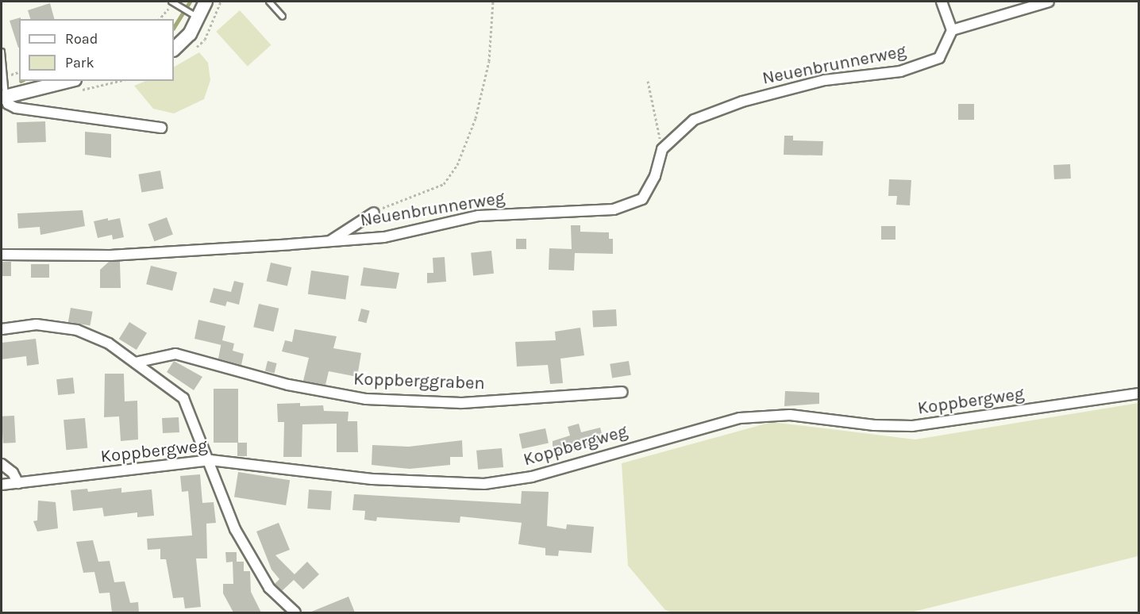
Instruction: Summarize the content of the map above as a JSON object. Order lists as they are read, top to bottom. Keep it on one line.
{"streets":{"street":["Neuenbrunnerweg","Koppberggraben","Koppbergweg"]},"legend":["Road","Park"]}
